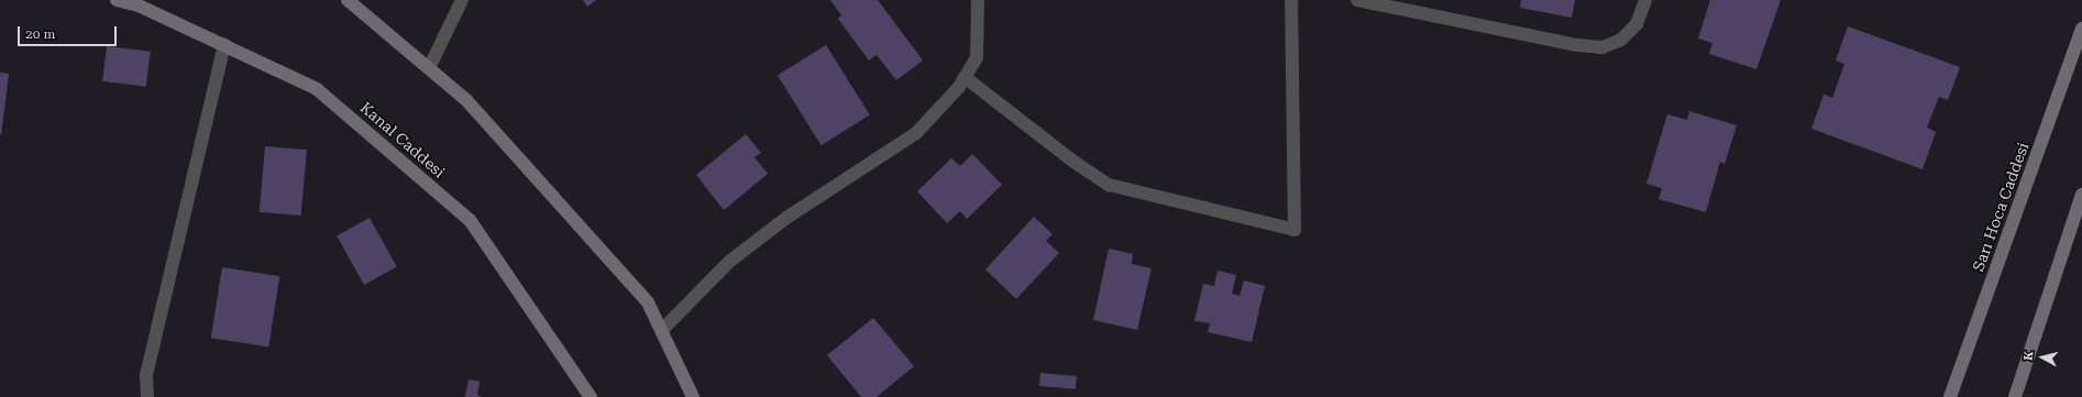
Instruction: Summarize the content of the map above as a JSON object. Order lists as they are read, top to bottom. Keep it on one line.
{"streets":{"main road":["Kanal Caddesi","Sarı Hoca Caddesi"]},"scale_bar":"20 m","north":"left"}
